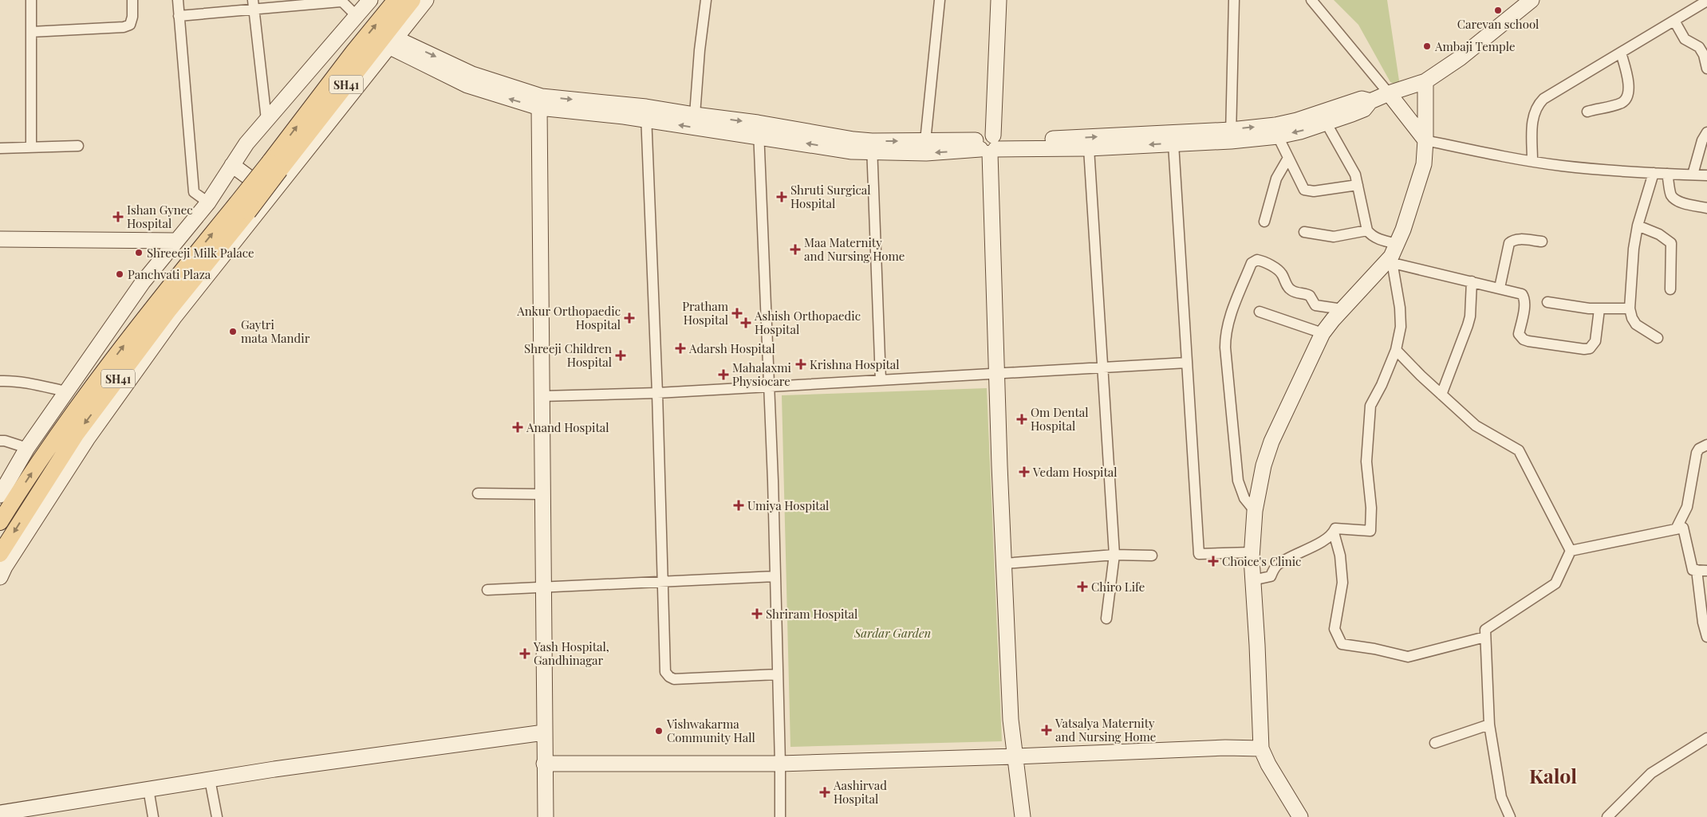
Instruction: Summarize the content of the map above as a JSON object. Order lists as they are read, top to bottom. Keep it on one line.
{"streets":{"main road":["SH41"]},"districts":["Kalol"],"parks":["Sardar Garden"],"places":{"other":["Carevan school","Ambaji Temple","Shreeeji Milk Palace","Panchvati Plaza","Gaytri mata Mandir","Vishwakarma Community Hall"],"health":["Shruti Surgical Hospital","Ishan Gynec Hospital","Maa Maternity and Nursing Home","Pratham Hospital","Ankur Orthopaedic Hospital","Ashish Orthopaedic Hospital","Adarsh Hospital","Shreeji Children Hospital","Krishna Hospital","Mahalaxmi Physiocare","Om Dental Hospital","Anand Hospital","Vedam Hospital","Umiya Hospital","Choice's Clinic","Chiro Life","Shriram Hospital","Yash Hospital, Gandhinagar","Vatsalya Maternity and Nursing Home","Aashirvad Hospital"]}}
